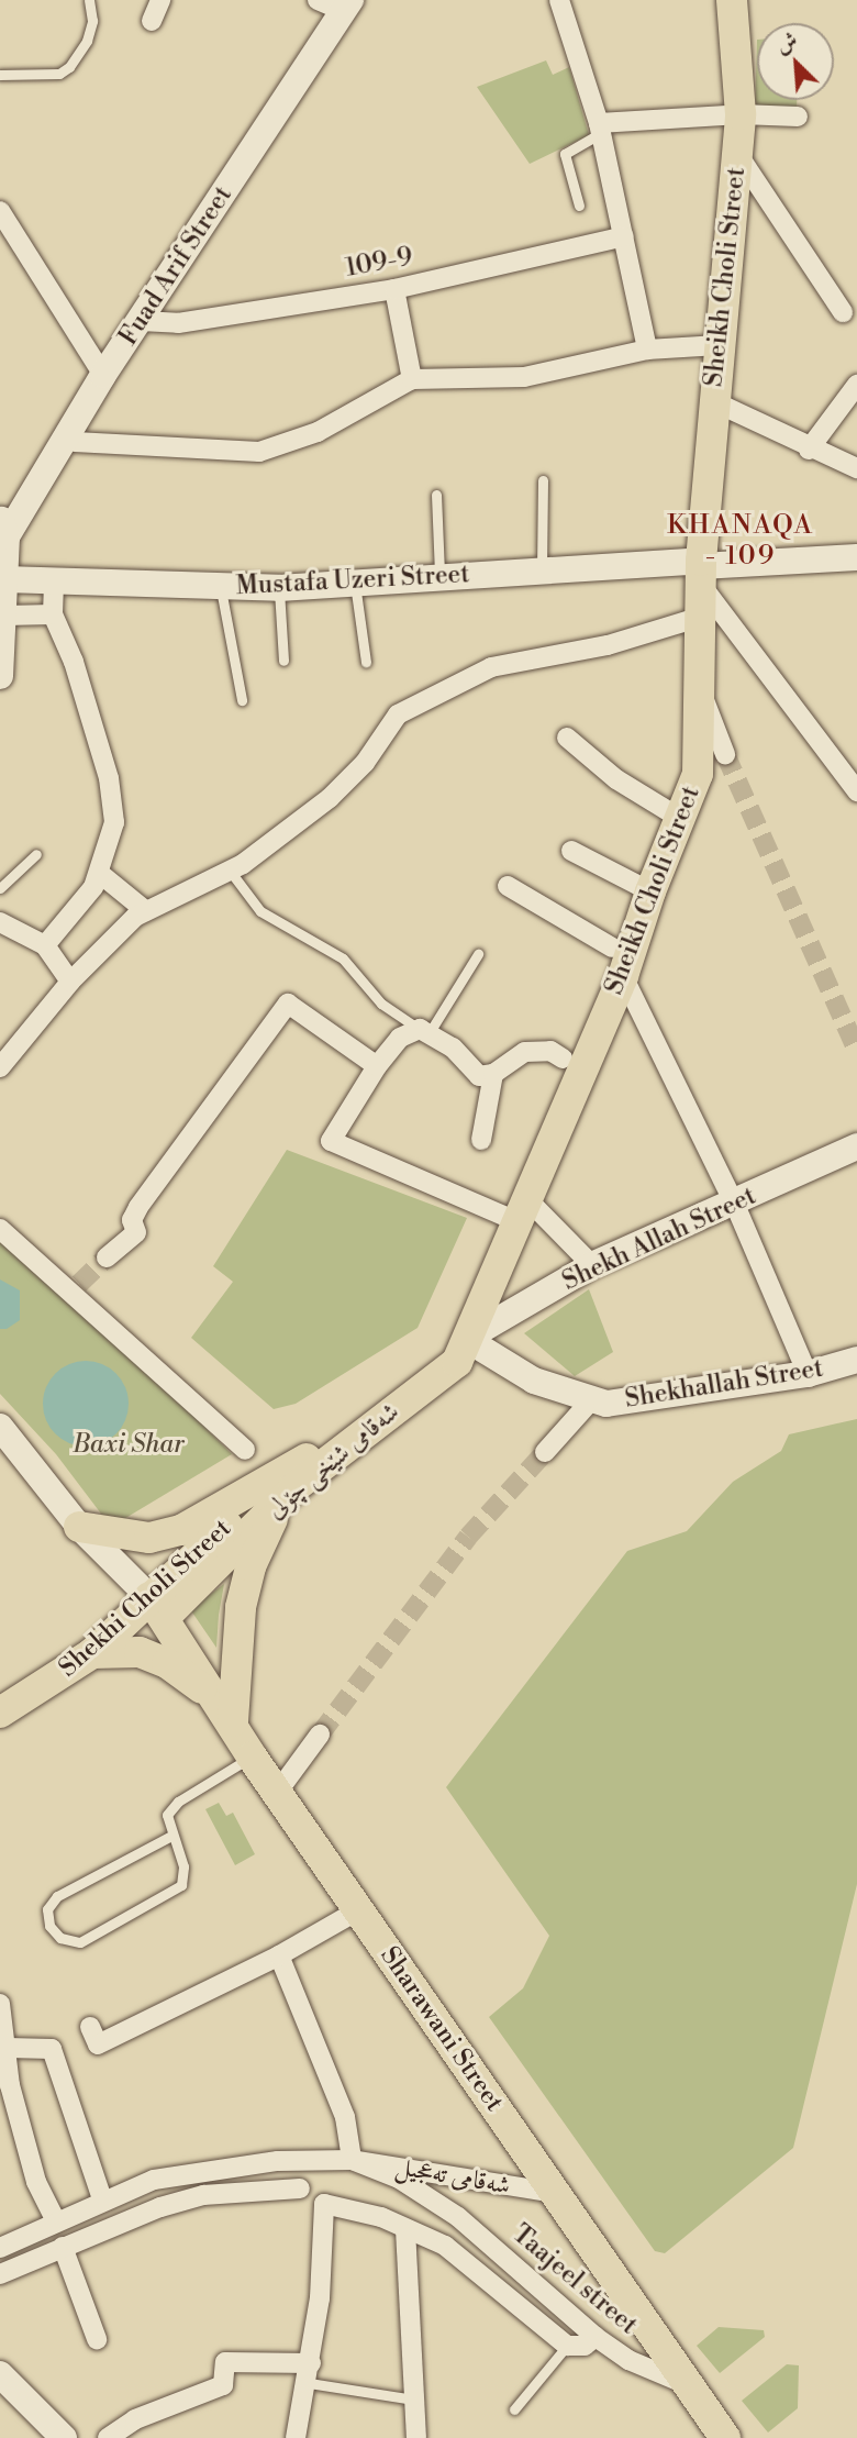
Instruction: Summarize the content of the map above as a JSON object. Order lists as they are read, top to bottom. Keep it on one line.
{"streets":{"main road":["Fuad Arif Street","Sheikh Choli Street","Mustafa Uzeri Street","Shekh Allah Street","Shekhallah Street","شەقامی شێخی چۆلی","Shekhi Choli Street","Sharawani Street"],"street":["109-9","شەقامی تەعجیل","Taajeel street"]},"crossings":[["109-9","Fuad Arif Street"],["Sheikh Choli Street","Mustafa Uzeri Street"],["Sheikh Choli Street","Shekh Allah Street"],["Sheikh Choli Street","Shekhallah Street"],["Shekh Allah Street","Shekhallah Street"],["شەقامی شێخی چۆلی","Shekhi Choli Street"],["شەقامی شێخی چۆلی","Sharawani Street"],["Shekhi Choli Street","Sharawani Street"],["Sharawani Street","شەقامی تەعجیل"],["Sharawani Street","Taajeel street"],["شەقامی تەعجیل","Taajeel street"]],"districts":["KHANAQA - 109"],"parks":["Baxi Shar"],"north":"top left"}
